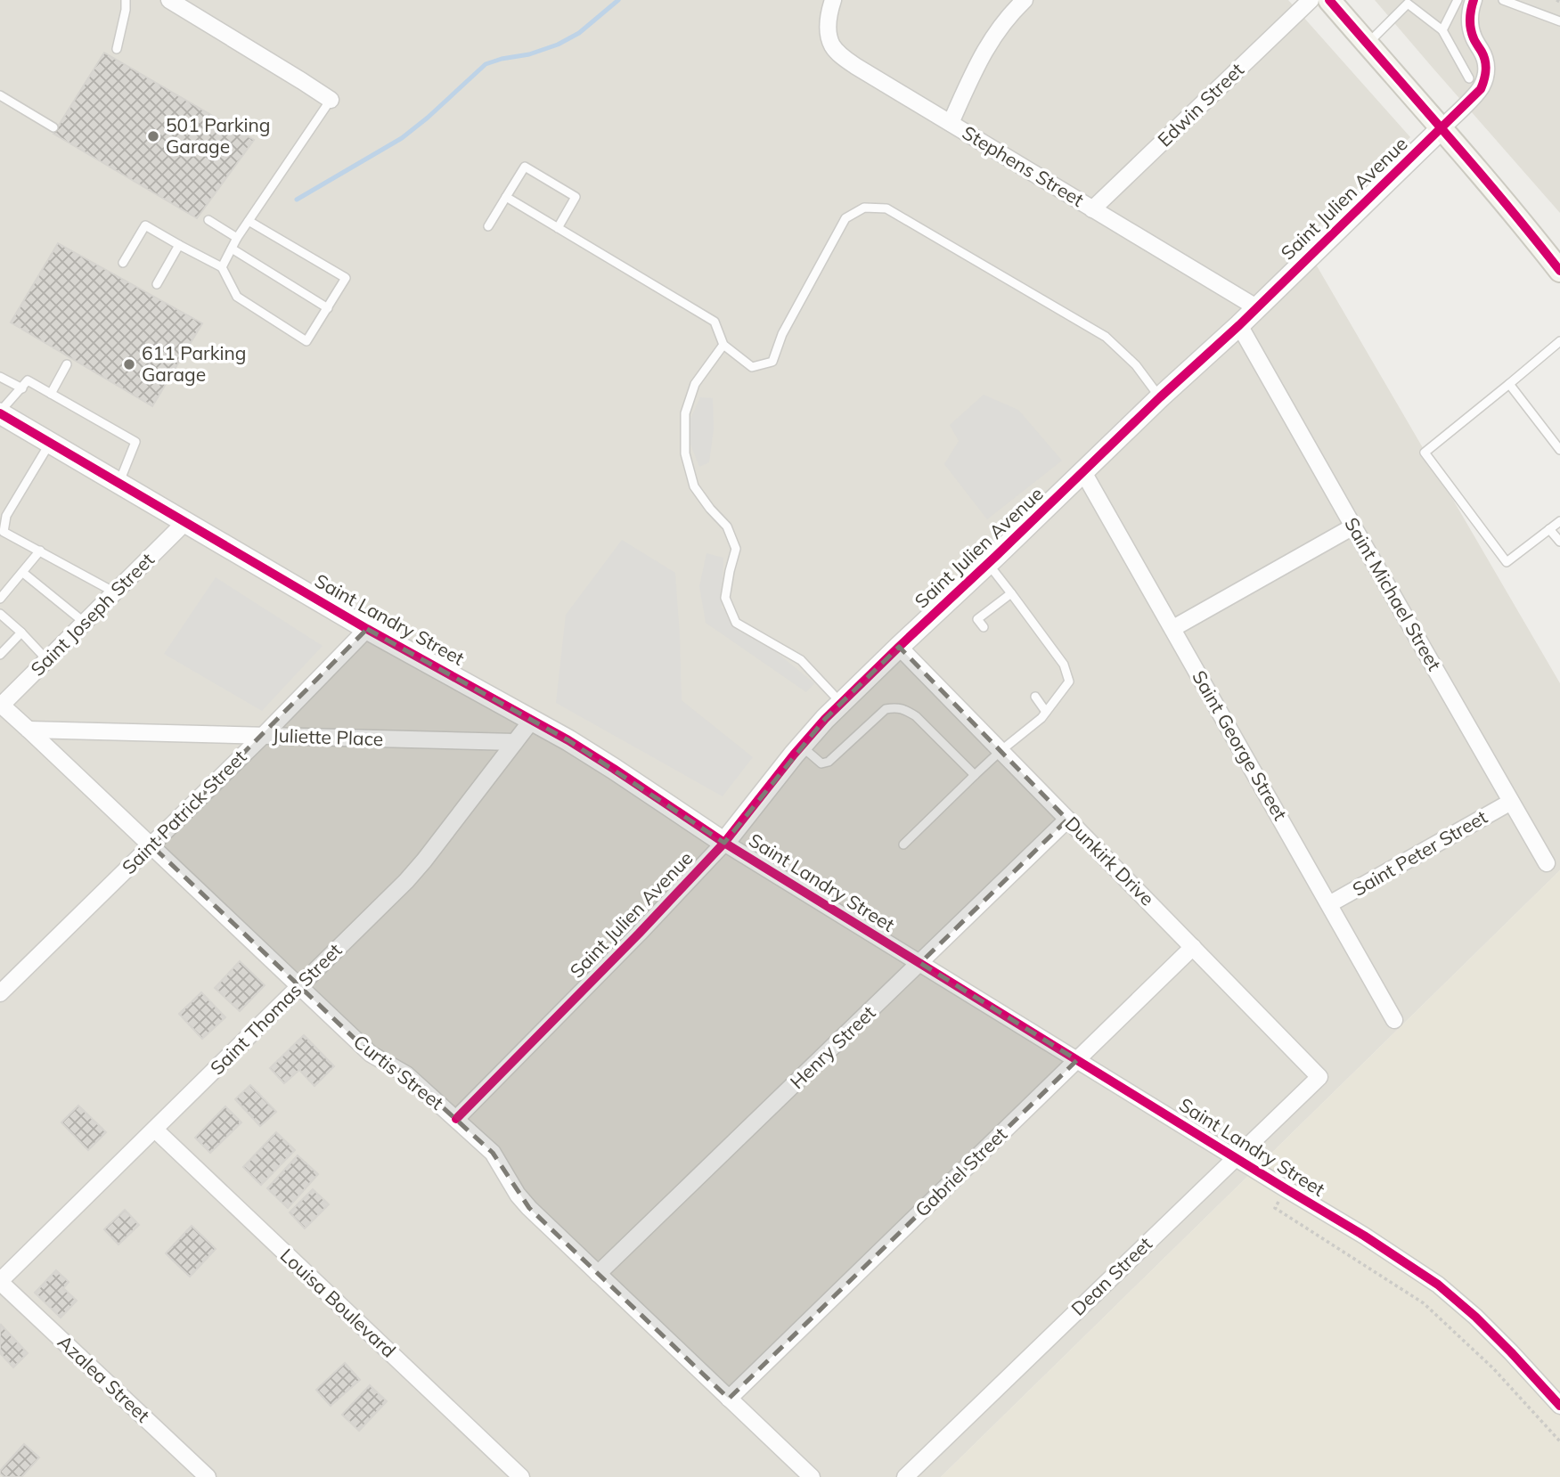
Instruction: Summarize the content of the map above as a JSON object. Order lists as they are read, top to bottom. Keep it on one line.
{"streets":{"street":["Edwin Street","Stephens Street","Saint Julien Avenue","Saint Michael Street","Saint Joseph Street","Saint Landry Street","Juliette Place","Saint George Street","Saint Patrick Street","Saint Peter Street","Dunkirk Drive","Saint Thomas Street","Henry Street","Curtis Street","Gabriel Street","Dean Street","Louisa Boulevard","Azalea Street"]},"crossings":[["Edwin Street","Stephens Street"],["Stephens Street","Saint Julien Avenue"],["Saint Julien Avenue","Saint Michael Street"],["Saint Julien Avenue","Saint Landry Street"],["Saint Julien Avenue","Saint George Street"],["Saint Julien Avenue","Dunkirk Drive"],["Saint Julien Avenue","Curtis Street"],["Saint Michael Street","Saint Peter Street"],["Saint Joseph Street","Saint Landry Street"],["Saint Joseph Street","Curtis Street"],["Saint Landry Street","Saint Patrick Street"],["Saint Landry Street","Saint Thomas Street"],["Saint Landry Street","Henry Street"],["Saint Landry Street","Gabriel Street"],["Saint Landry Street","Dean Street"],["Juliette Place","Saint Patrick Street"],["Juliette Place","Saint Thomas Street"],["Juliette Place","Curtis Street"],["Saint George Street","Saint Peter Street"],["Saint Patrick Street","Curtis Street"],["Dunkirk Drive","Henry Street"],["Dunkirk Drive","Gabriel Street"],["Dunkirk Drive","Dean Street"],["Saint Thomas Street","Curtis Street"],["Saint Thomas Street","Louisa Boulevard"],["Saint Thomas Street","Azalea Street"],["Henry Street","Curtis Street"],["Curtis Street","Gabriel Street"]],"places":["501 Parking Garage","611 Parking Garage"]}
